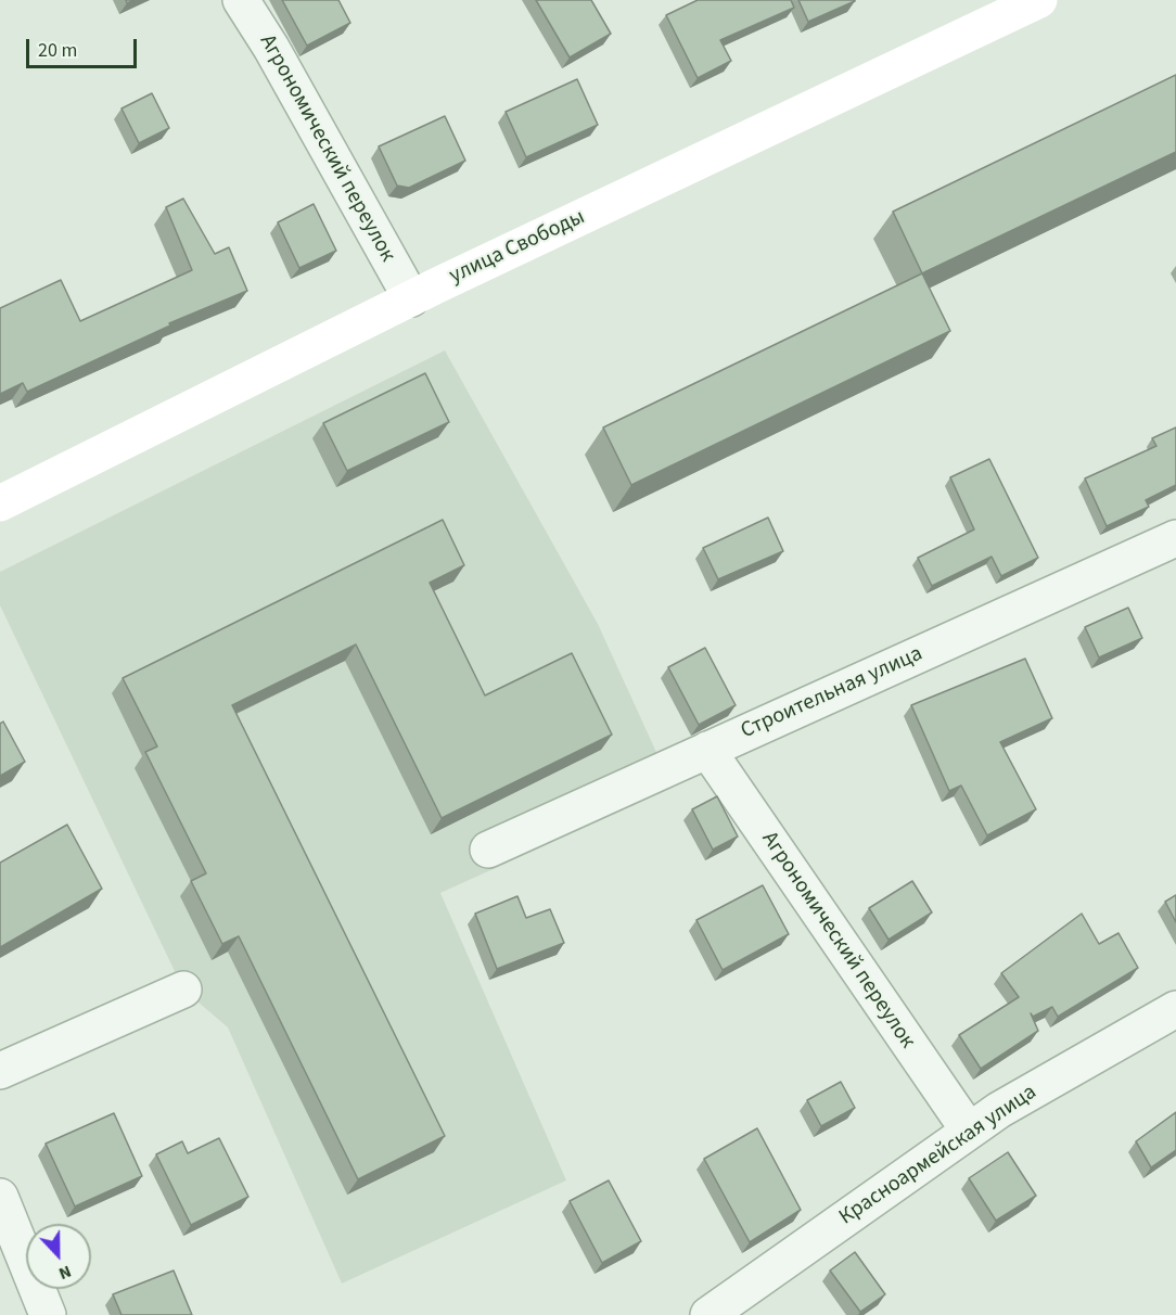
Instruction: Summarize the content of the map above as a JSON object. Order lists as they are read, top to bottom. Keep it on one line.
{"streets":{"main road":["улица Свободы"],"street":["Агрономический переулок","Строительная улица","Красноармейская улица"]},"crossings":[["Агрономический переулок","улица Свободы"],["Агрономический переулок","Строительная улица"],["Агрономический переулок","Красноармейская улица"]],"scale_bar":"20 m","north":"bottom"}
